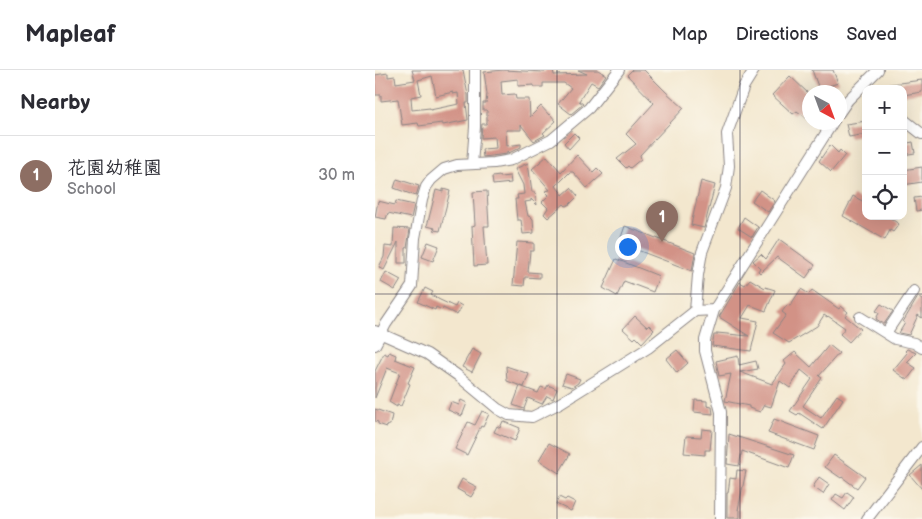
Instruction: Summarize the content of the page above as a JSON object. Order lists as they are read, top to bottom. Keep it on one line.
{"north":"bottom right","page":{"header":"Mapleaf","nav":["Map","Directions","Saved"],"heading":"Nearby","map_buttons":["+","−"],"list":[{"mark":"1","name":"花園幼稚園","note":"School","value":"30 m"}],"pins":"1"}}
